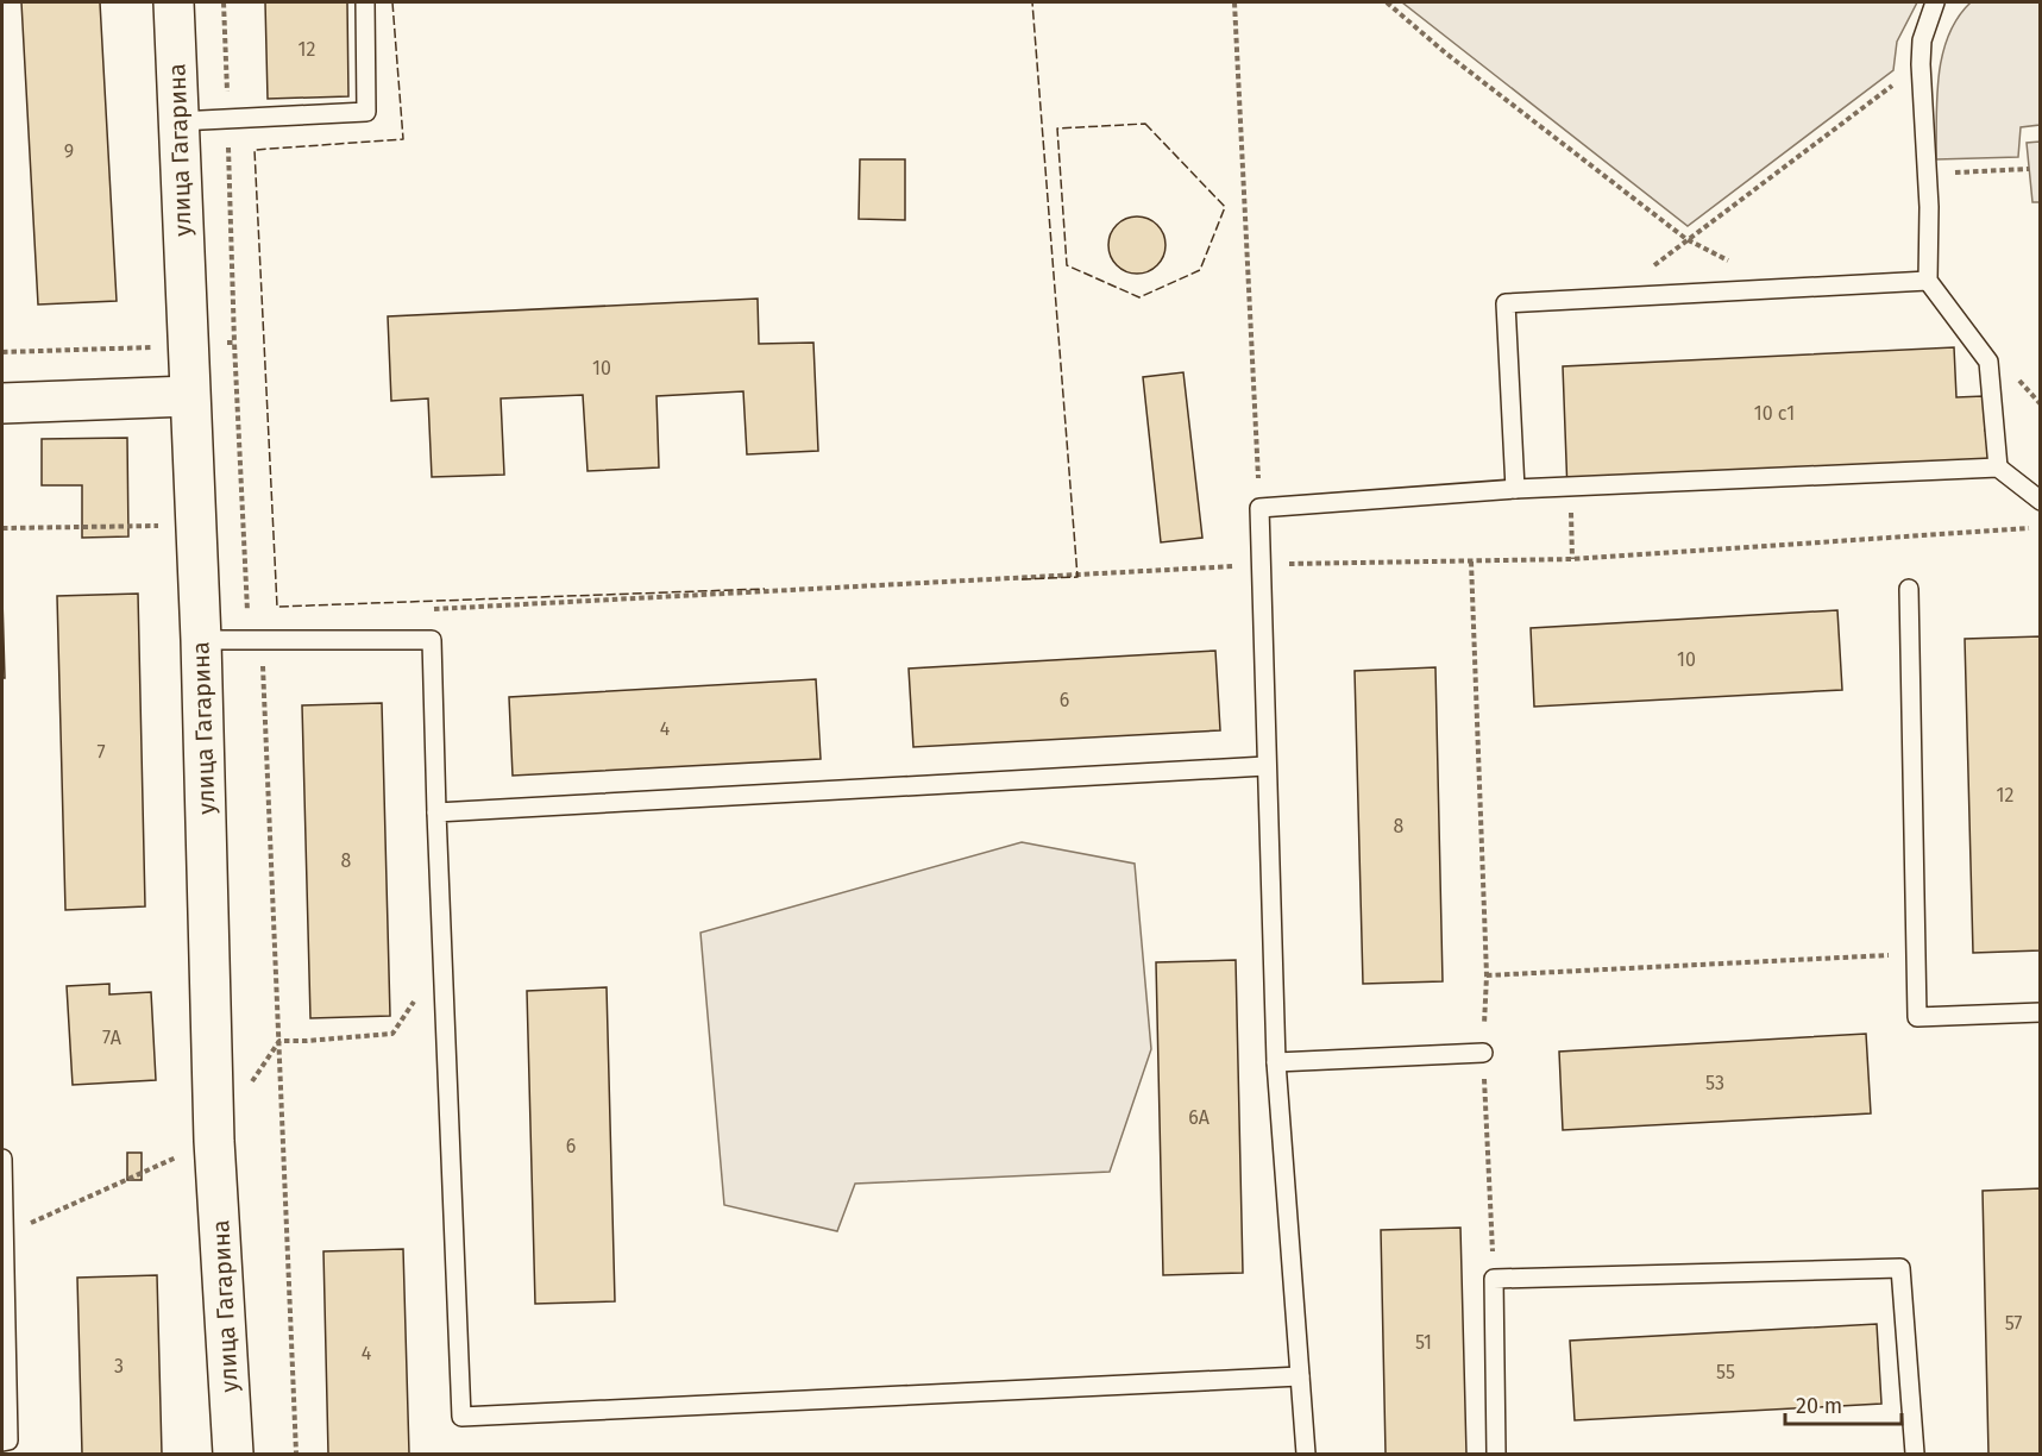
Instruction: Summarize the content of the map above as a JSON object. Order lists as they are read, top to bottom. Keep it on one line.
{"streets":{"street":["улица Гагарина"]},"house_numbers":["12","9","10","10 с1","10","6","4","7","12","8","8","7А","53","6А","6","57","51","4","3","55"],"scale_bar":"20 m"}
